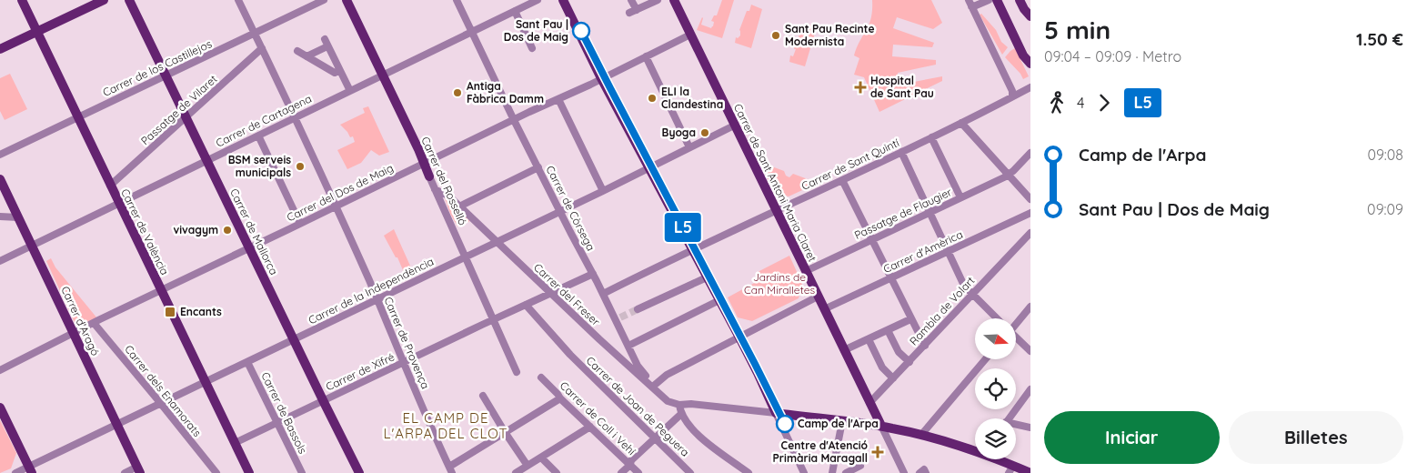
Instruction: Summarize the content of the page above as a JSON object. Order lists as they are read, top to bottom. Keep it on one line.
{"streets":{"main road":["Carrer del Rosselló","Carrer de Sant Antoni Maria Claret","Carrer de València","Carrer de Mallorca","Carrer d'Aragó"],"street":["Carrer de los Castillejos","Passatge de Vilaret","Carrer de Cartagena","Carrer de Sant Quintí","Carrer del Dos de Maig","Carrer de Còrsega","Passatge de Flaugier","Carrer d'Amèrica","Carrer de la Independència","Carrer del Freser","Rambla de Volart","Carrer de Provença","Carrer de Xifré","Carrer dels Enamorats","Carrer de Joan de Peguera","Carrer de Bassols","Carrer de Coll i Vehí"]},"crossings":[["Carrer de los Castillejos","Carrer de València"],["Carrer de los Castillejos","Carrer de Mallorca"],["Carrer de los Castillejos","Carrer de Provença"],["Passatge de Vilaret","Carrer de València"],["Passatge de Vilaret","Carrer de Mallorca"],["Passatge de Vilaret","Carrer de Provença"],["Carrer de Cartagena","Carrer del Rosselló"],["Carrer de Cartagena","Carrer de Còrsega"],["Carrer de Cartagena","Carrer de València"],["Carrer de Cartagena","Carrer de Mallorca"],["Carrer de Cartagena","Carrer d'Aragó"],["Carrer de Cartagena","Carrer de Provença"],["Carrer de Sant Quintí","Carrer de Sant Antoni Maria Claret"],["Carrer de Sant Quintí","Carrer de Còrsega"],["Carrer del Rosselló","Carrer del Dos de Maig"],["Carrer del Rosselló","Carrer de la Independència"],["Carrer del Rosselló","Carrer del Freser"],["Carrer del Rosselló","Carrer de Xifré"],["Carrer de Sant Antoni Maria Claret","Carrer del Dos de Maig"],["Carrer de Sant Antoni Maria Claret","Passatge de Flaugier"],["Carrer de Sant Antoni Maria Claret","Carrer d'Amèrica"],["Carrer de Sant Antoni Maria Claret","Carrer de la Independència"],["Carrer de Sant Antoni Maria Claret","Rambla de Volart"],["Carrer del Dos de Maig","Carrer de Còrsega"],["Carrer del Dos de Maig","Carrer de València"],["Carrer del Dos de Maig","Carrer de Mallorca"],["Carrer del Dos de Maig","Carrer d'Aragó"],["Carrer del Dos de Maig","Carrer de Provença"],["Carrer del Dos de Maig","Carrer dels Enamorats"],["Carrer de Còrsega","Carrer de la Independència"],["Carrer de Còrsega","Carrer de Xifré"],["Carrer de València","Carrer de la Independència"],["Carrer de València","Carrer de Xifré"],["Carrer de Mallorca","Carrer de la Independència"],["Carrer de Mallorca","Carrer de Xifré"],["Carrer de la Independència","Carrer del Freser"],["Carrer de la Independència","Carrer d'Aragó"],["Carrer de la Independència","Carrer de Provença"],["Carrer de la Independència","Carrer dels Enamorats"],["Carrer de la Independència","Carrer de Bassols"],["Carrer del Freser","Carrer de Xifré"],["Carrer de Provença","Carrer de Xifré"],["Carrer de Xifré","Carrer de Joan de Peguera"],["Carrer de Xifré","Carrer de Bassols"]],"districts":["EL CAMP DE L'ARPA DEL CLOT"],"parks":["Jardins de Can Miralletes"],"places":{"other":["Sant Pau | Dos de Maig","Sant Pau Recinte Modernista","Antiga Fàbrica Damm","ELI la Clandestina","Byoga","BSM serveis municipals","vivagym","Camp de l'Arpa"],"health":["Hospital de Sant Pau","Centre d'Atenció Primària Maragall"],"transit":["Encants"]},"lines":["metro line L5"],"north":"right","page":{"on_map":"L5","heading":["5 min","09:04 – 09:09 · Metro","1.50 €"],"legs":["4","L5"],"list":[{"name":"Camp de l'Arpa","value":"09:08"},{"name":"Sant Pau | Dos de Maig","value":"09:09"}],"buttons":["Iniciar","Billetes"]}}
